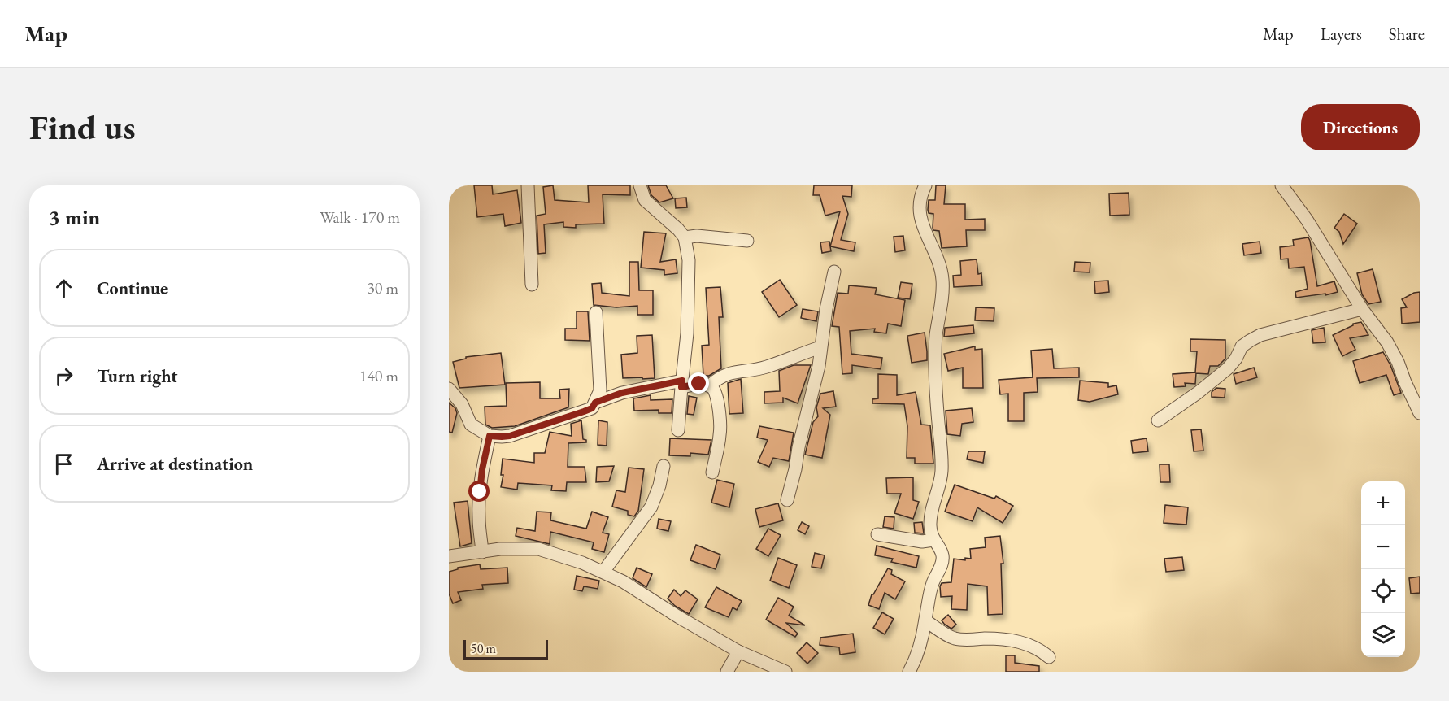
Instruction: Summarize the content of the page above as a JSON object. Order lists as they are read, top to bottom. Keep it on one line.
{"scale_bar":"50 m","page":{"header":"Map","nav":["Map","Layers","Share"],"buttons":"Directions","title":"Find us","heading":["3 min","Walk · 170 m"],"list":[["Continue","30 m"],["Turn right","140 m"],"Arrive at destination"],"map_buttons":["+","−"],"scale":"50 m"}}
